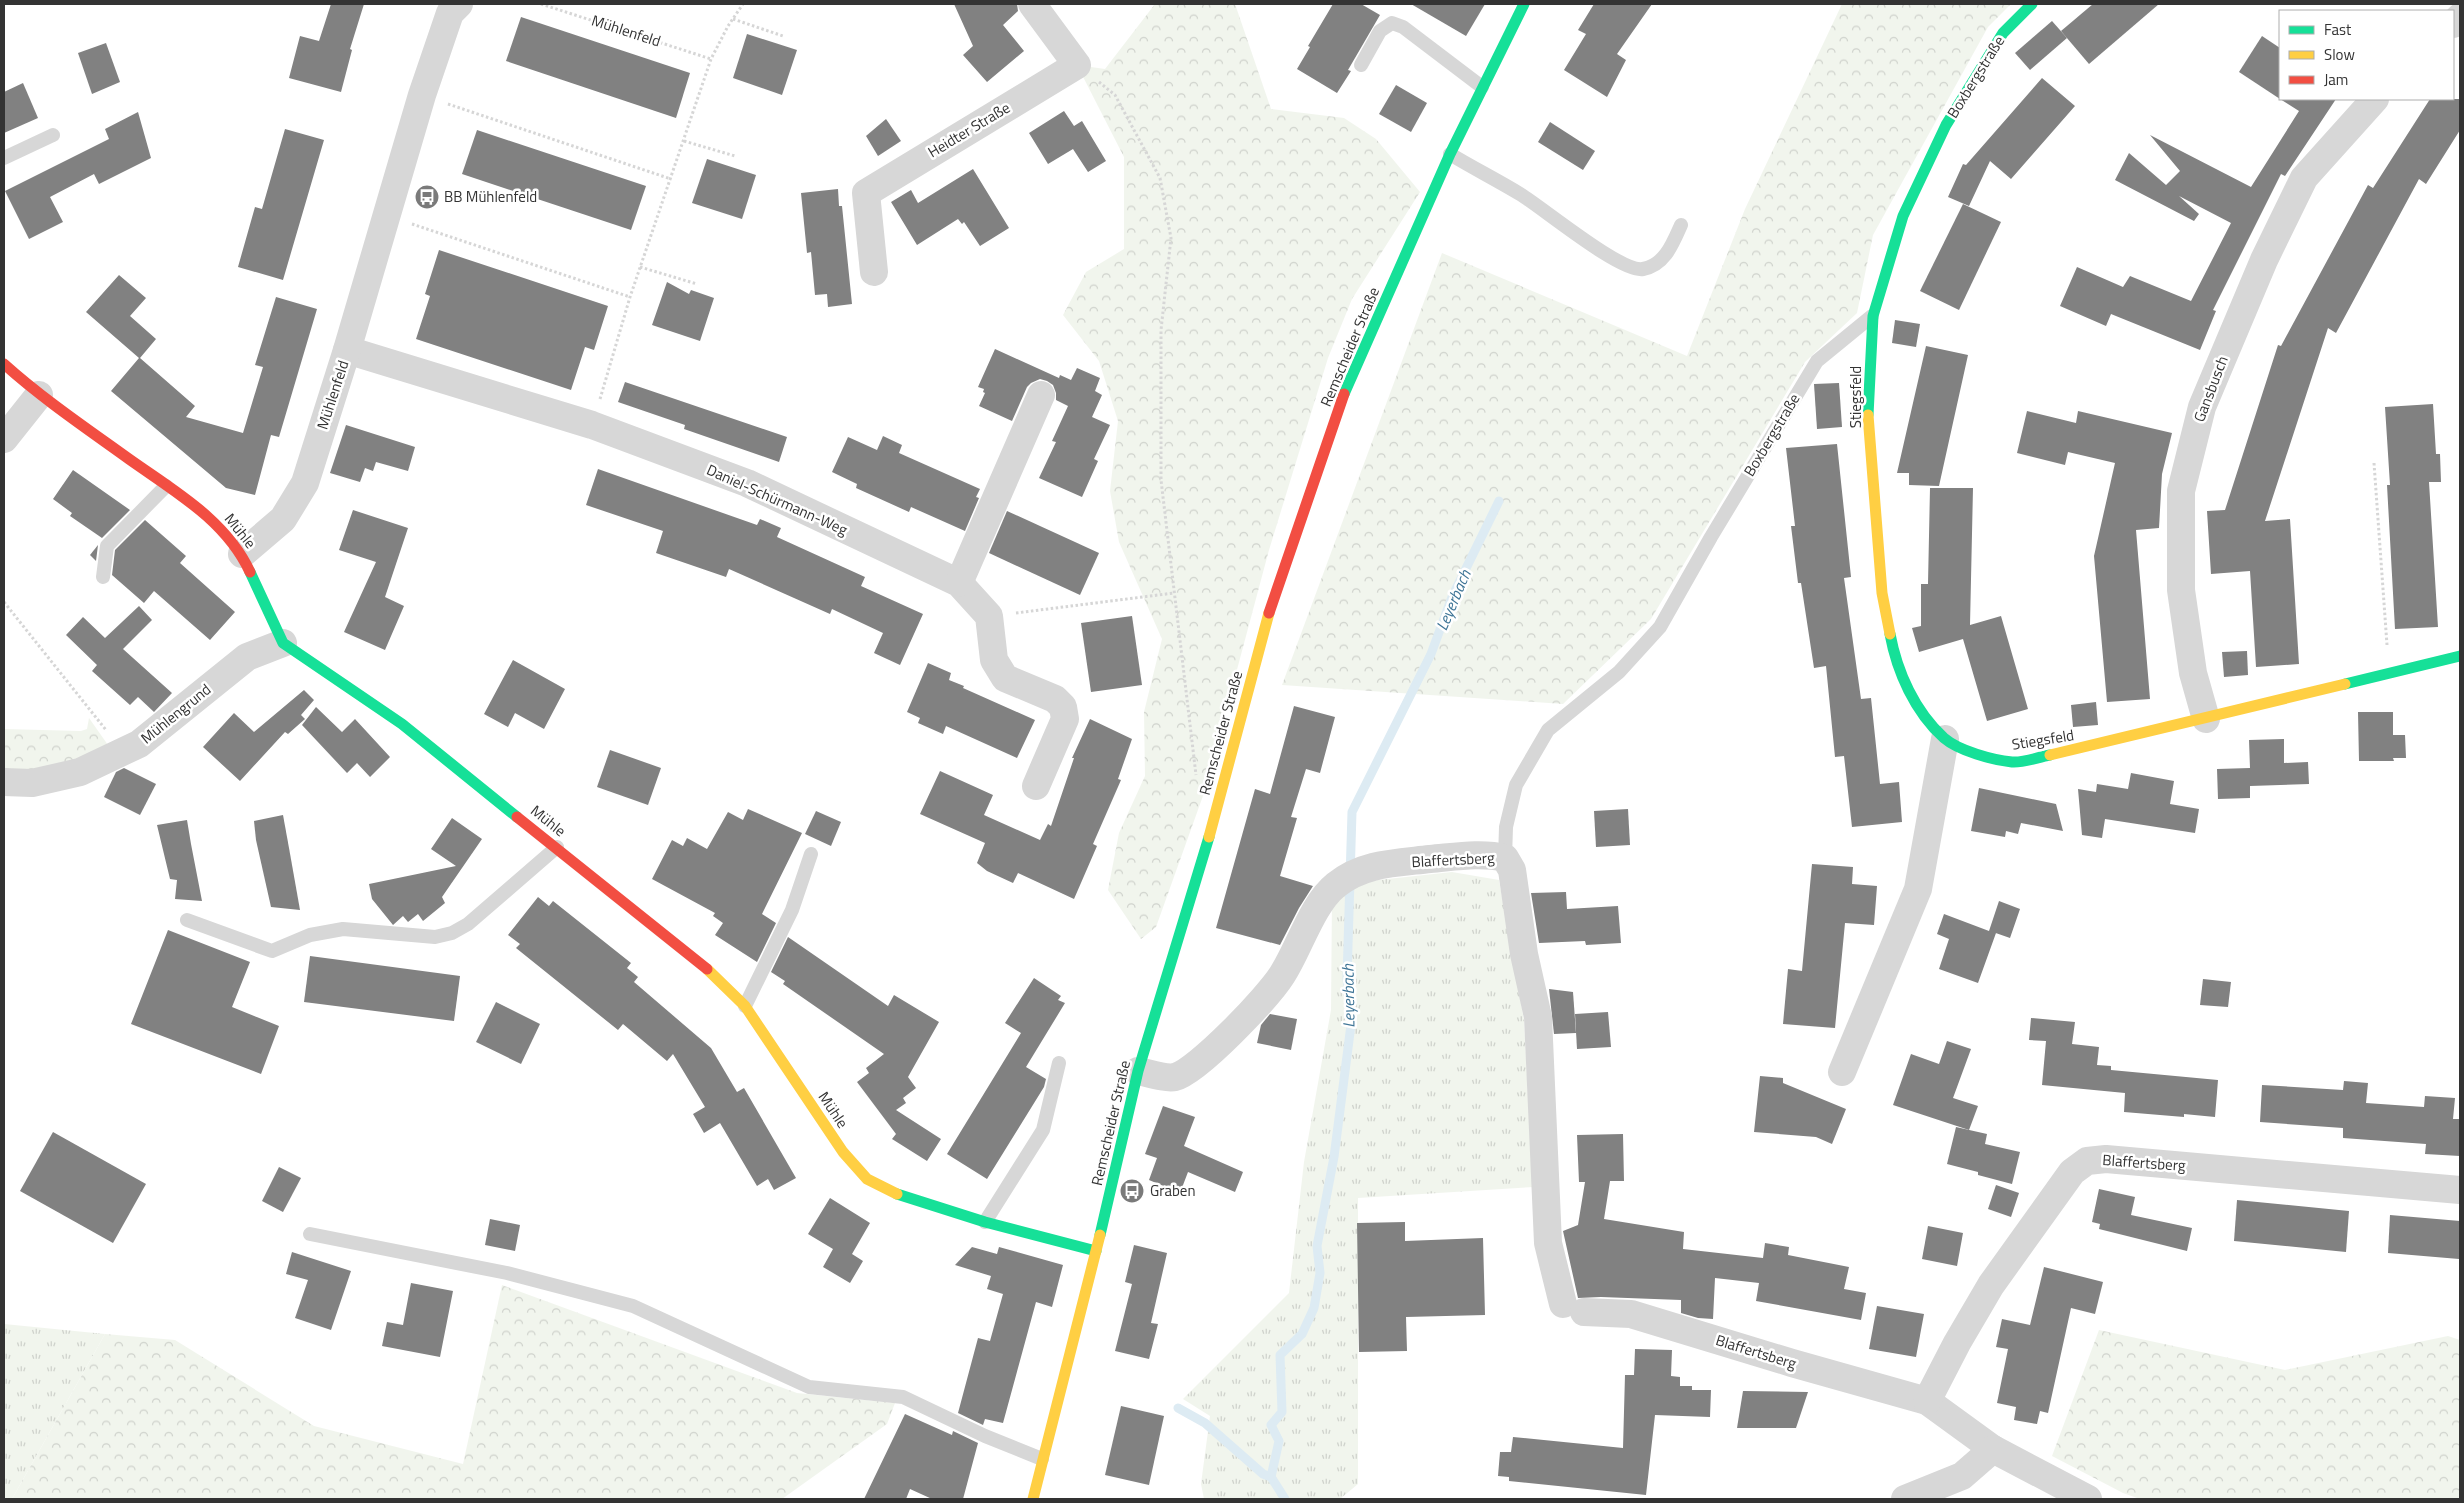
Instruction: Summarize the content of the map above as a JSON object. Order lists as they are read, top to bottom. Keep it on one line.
{"streets":{"street":["Mühlenfeld","Boxbergstraße","Heidter Straße","Remscheider Straße","Gansbusch","Stiegsfeld","Daniel-Schürmann-Weg","Mühle","Mühlengrund","Blaffertsberg"]},"crossings":[["Mühlenfeld","Daniel-Schürmann-Weg"],["Mühlenfeld","Mühle"],["Boxbergstraße","Stiegsfeld"],["Boxbergstraße","Blaffertsberg"],["Remscheider Straße","Mühle"],["Remscheider Straße","Blaffertsberg"],["Gansbusch","Stiegsfeld"],["Mühle","Mühlengrund"]],"water":["Leyerbach"],"places":{"bus stop":["BB Mühlenfeld","Graben"]},"legend":["Fast","Slow","Jam"]}
